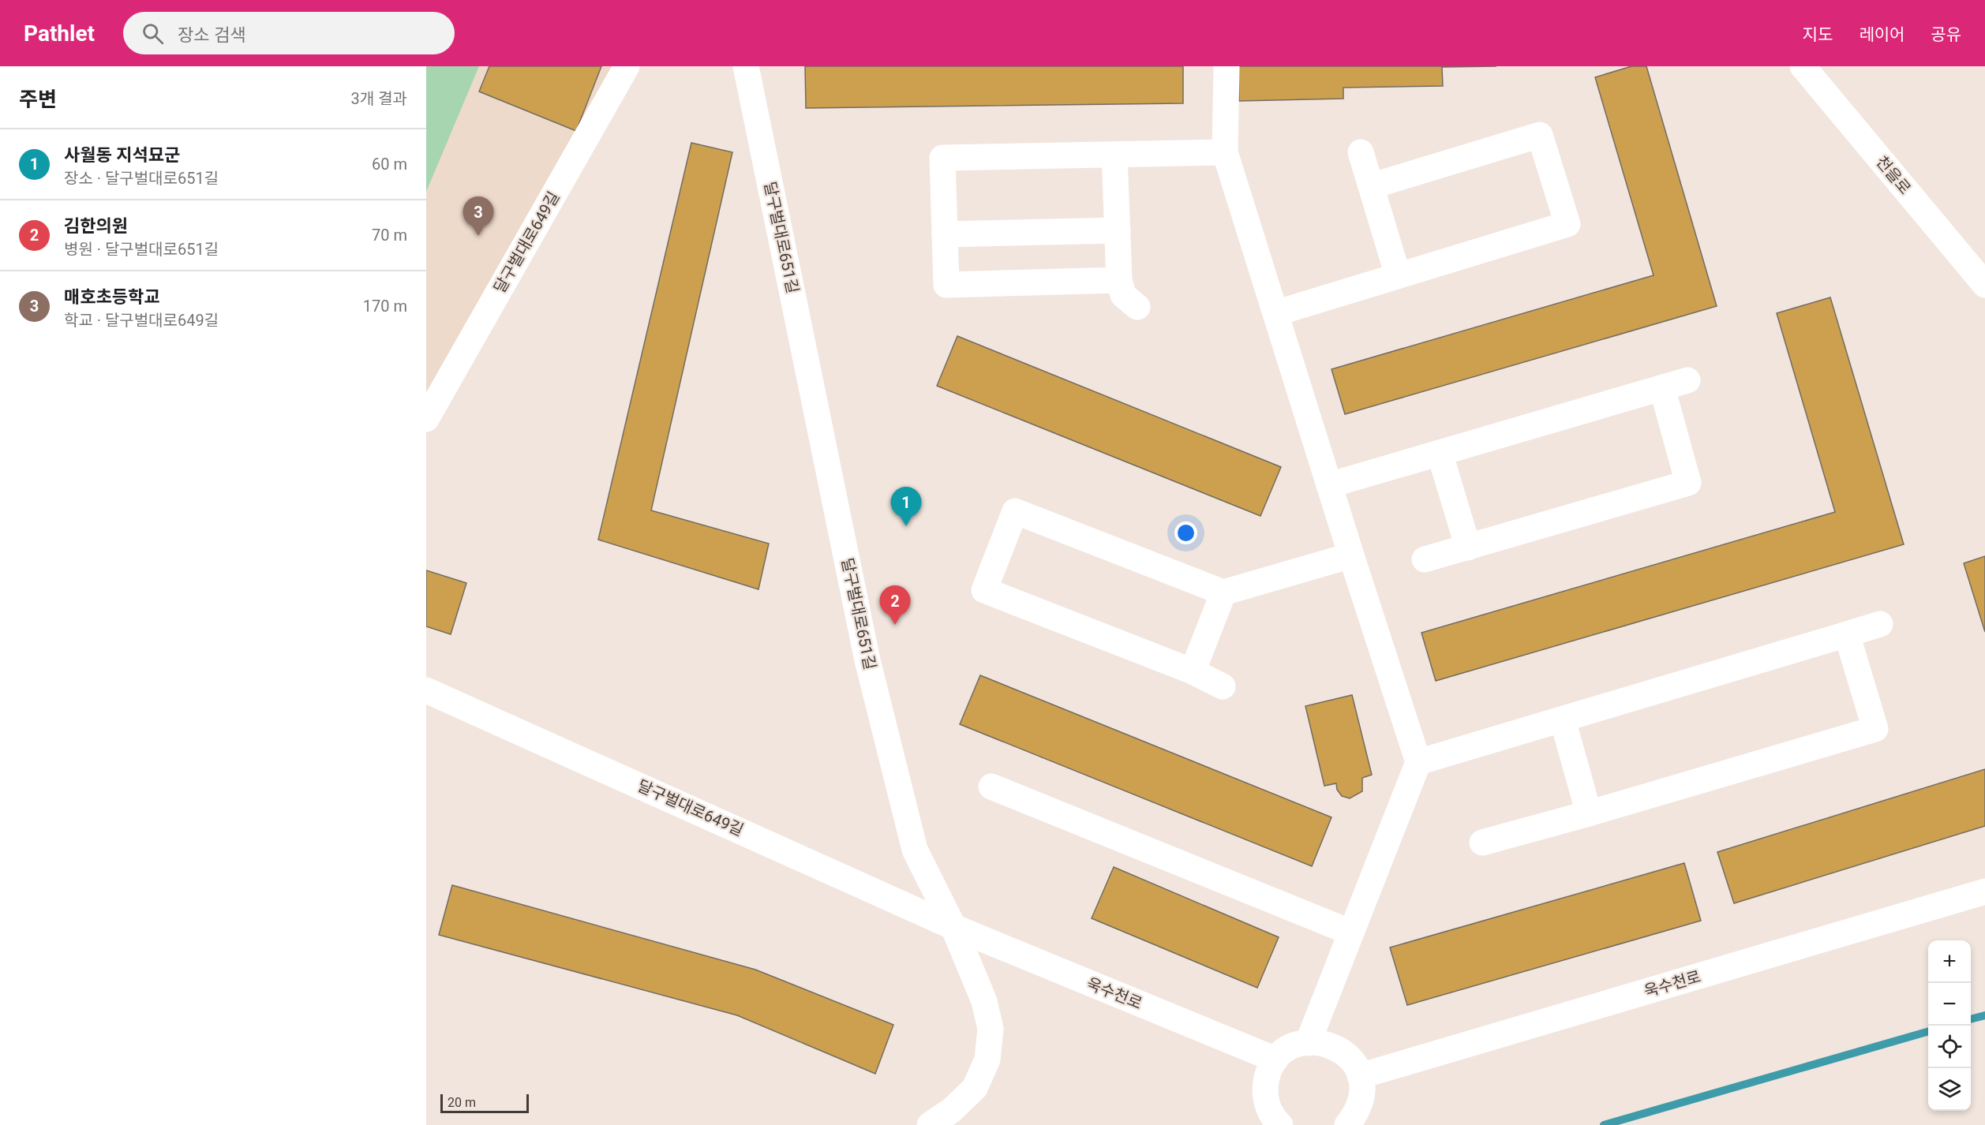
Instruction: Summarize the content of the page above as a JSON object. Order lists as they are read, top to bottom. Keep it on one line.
{"streets":{"street":["천을로","달구벌대로651길","달구벌대로649길","욱수천로"]},"crossings":[["달구벌대로651길","달구벌대로649길"],["달구벌대로651길","욱수천로"],["달구벌대로649길","욱수천로"]],"scale_bar":"20 m","page":{"header":"Pathlet","search":"장소 검색","nav":["지도","레이어","공유"],"heading":["주변","3개 결과"],"list":[{"mark":"1","name":"사월동 지석묘군","note":"장소 · 달구벌대로651길","value":"60 m"},{"mark":"2","name":"김한의원","note":"병원 · 달구벌대로651길","value":"70 m"},{"mark":"3","name":"매호초등학교","note":"학교 · 달구벌대로649길","value":"170 m"}],"pins":["3","1","2"],"map_buttons":["+","−"],"scale":"20 m"}}
